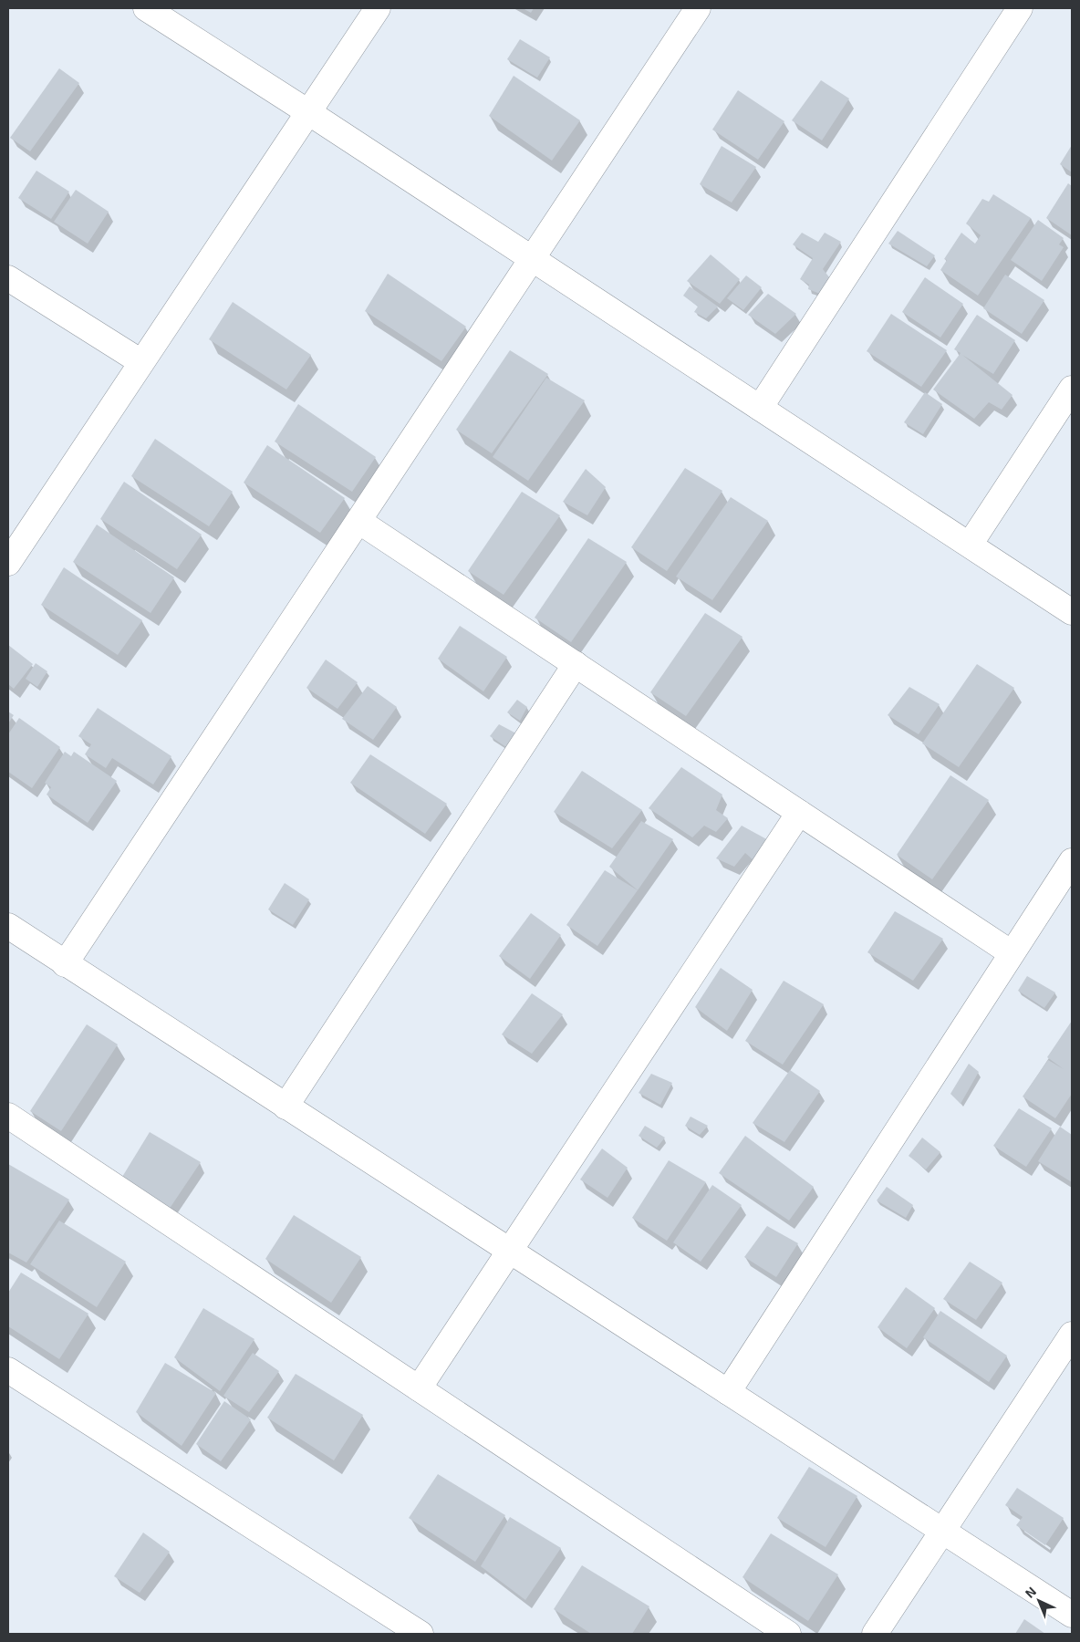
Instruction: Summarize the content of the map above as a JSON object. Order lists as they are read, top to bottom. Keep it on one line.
{"north":"top left"}
